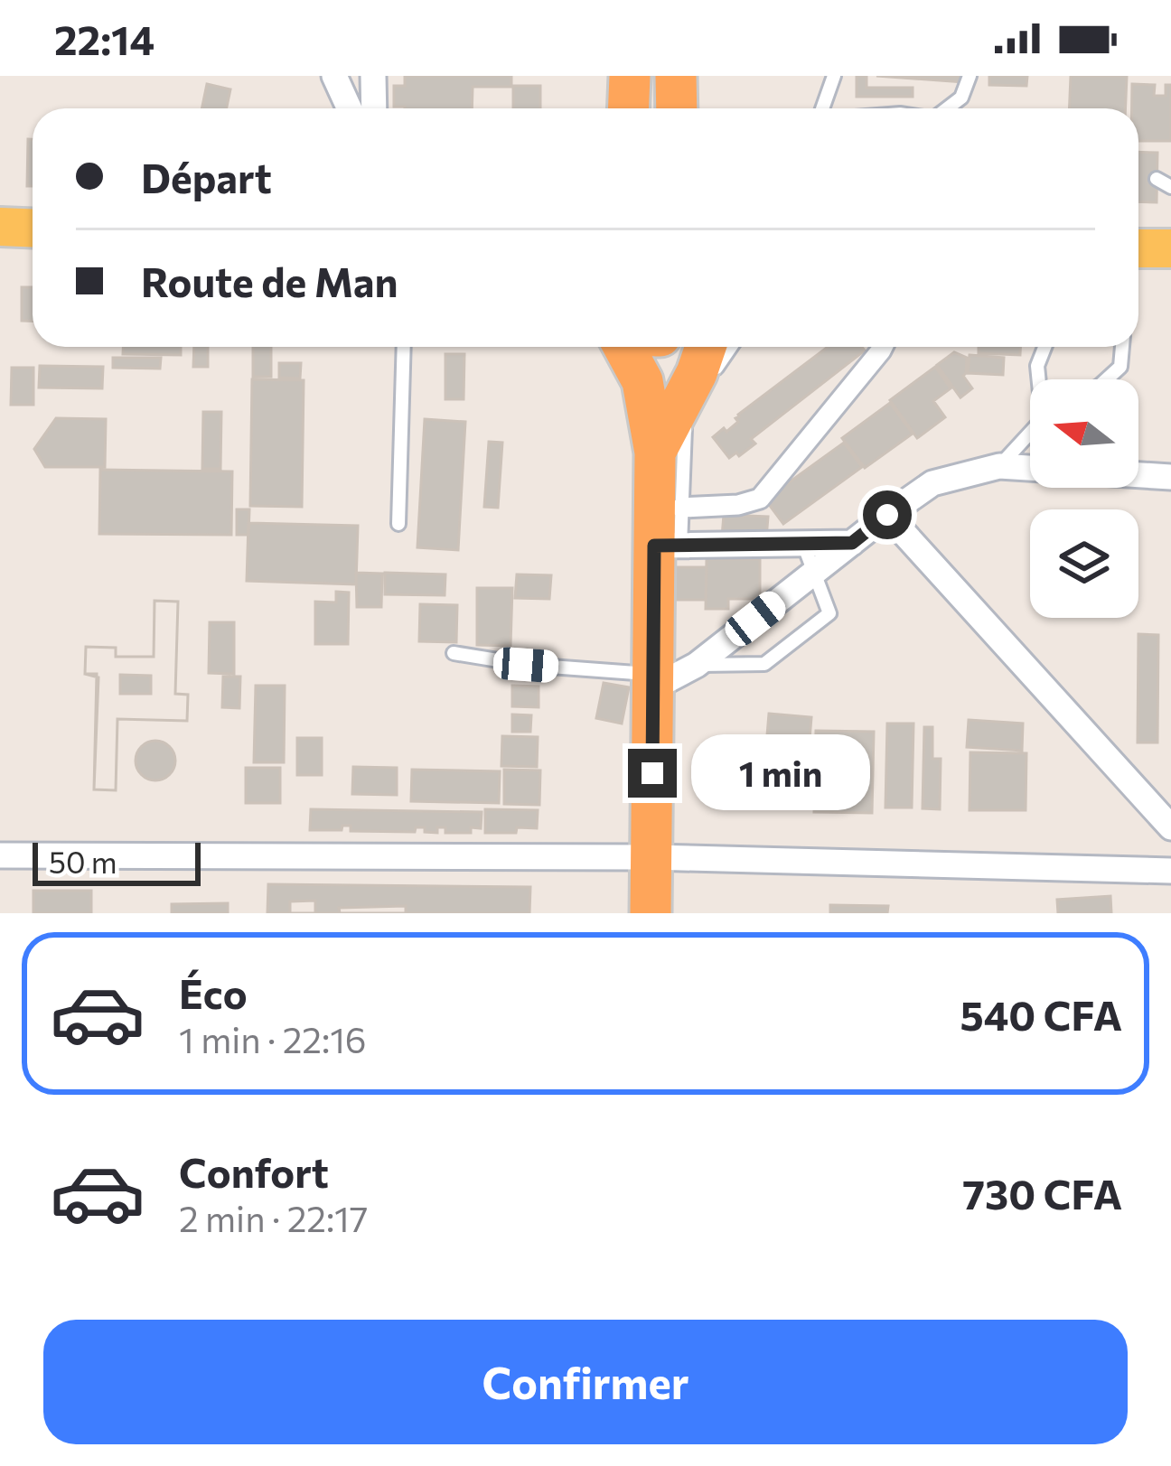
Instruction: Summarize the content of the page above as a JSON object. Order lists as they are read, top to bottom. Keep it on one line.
{"scale_bar":"50 m","north":"left","page":{"status":"22:14","banner":["Départ","Route de Man"],"bubble":"1 min","scale":"50 m","list":[{"name":"Éco","note":"1 min · 22:16","value":"540 CFA"},{"name":"Confort","note":"2 min · 22:17","value":"730 CFA"}],"buttons":"Confirmer"}}
